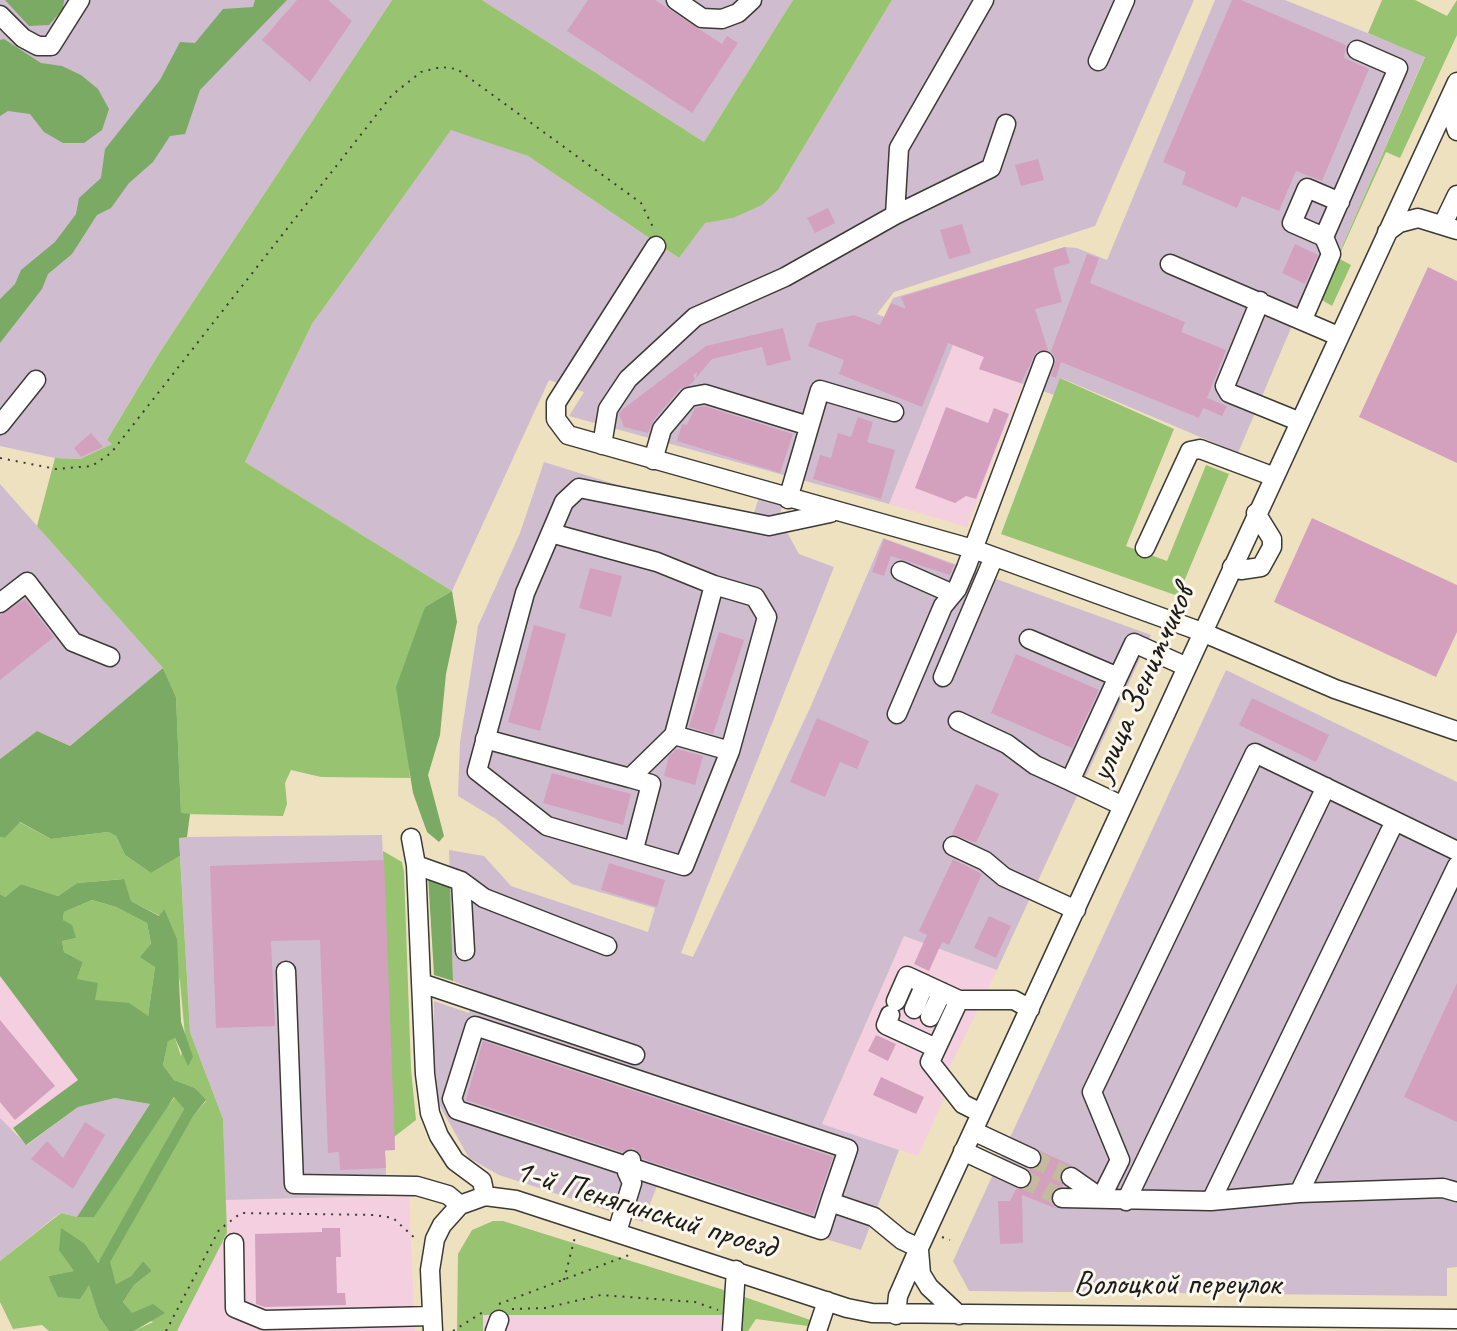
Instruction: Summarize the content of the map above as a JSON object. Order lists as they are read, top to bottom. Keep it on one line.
{"streets":{"street":["улица Зенитчиков","1-й Пенягинский проезд","Волоцкой переулок"]},"crossings":[["улица Зенитчиков","1-й Пенягинский проезд"],["улица Зенитчиков","Волоцкой переулок"],["1-й Пенягинский проезд","Волоцкой переулок"]]}
